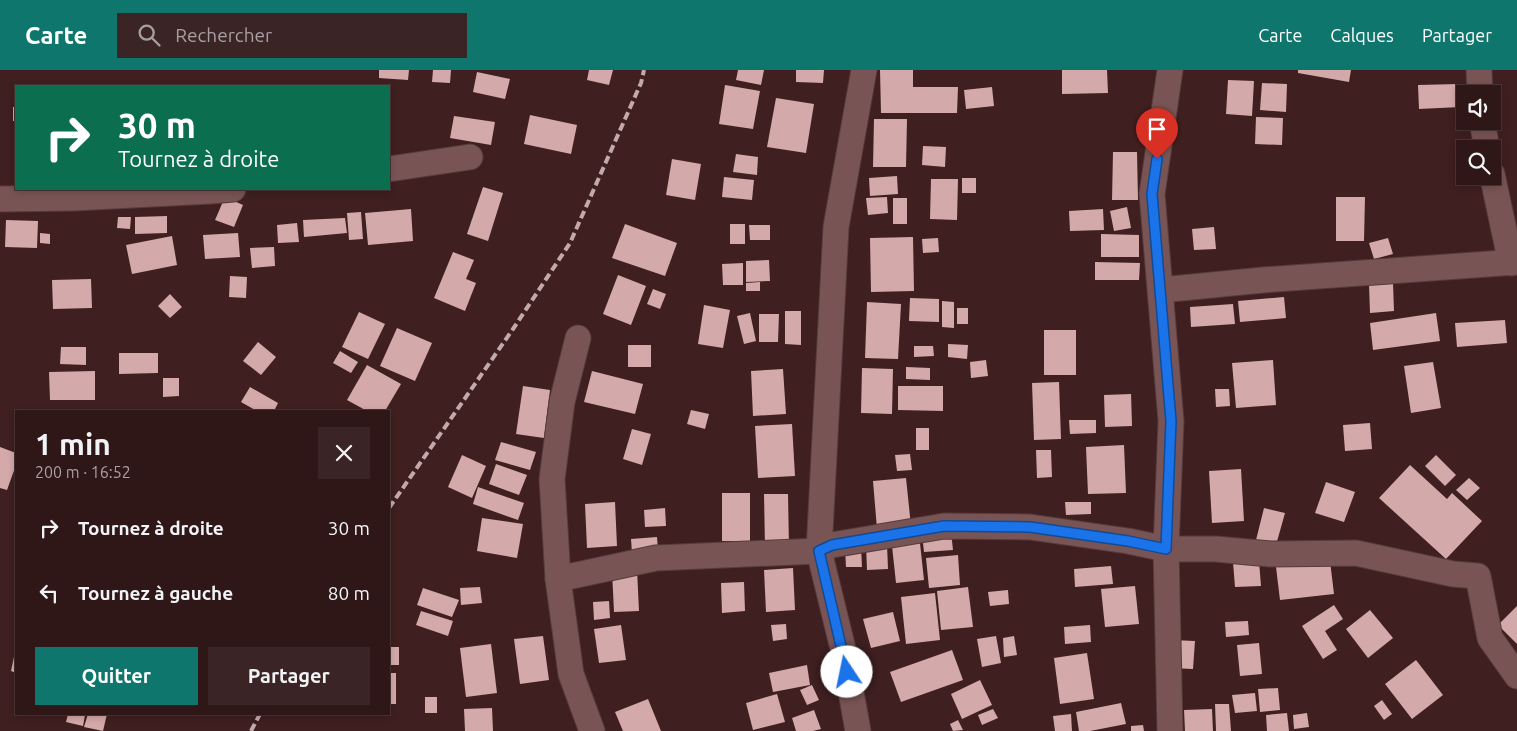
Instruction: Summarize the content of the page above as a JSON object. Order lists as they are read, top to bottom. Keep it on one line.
{"page":{"header":"Carte","search":"Rechercher","nav":["Carte","Calques","Partager"],"turn":["30 m","Tournez à droite"],"heading":["1 min","200 m · 16:52"],"list":[{"name":"Tournez à droite","value":"30 m"},{"name":"Tournez à gauche","value":"80 m"}],"buttons":["Quitter","Partager"]}}
